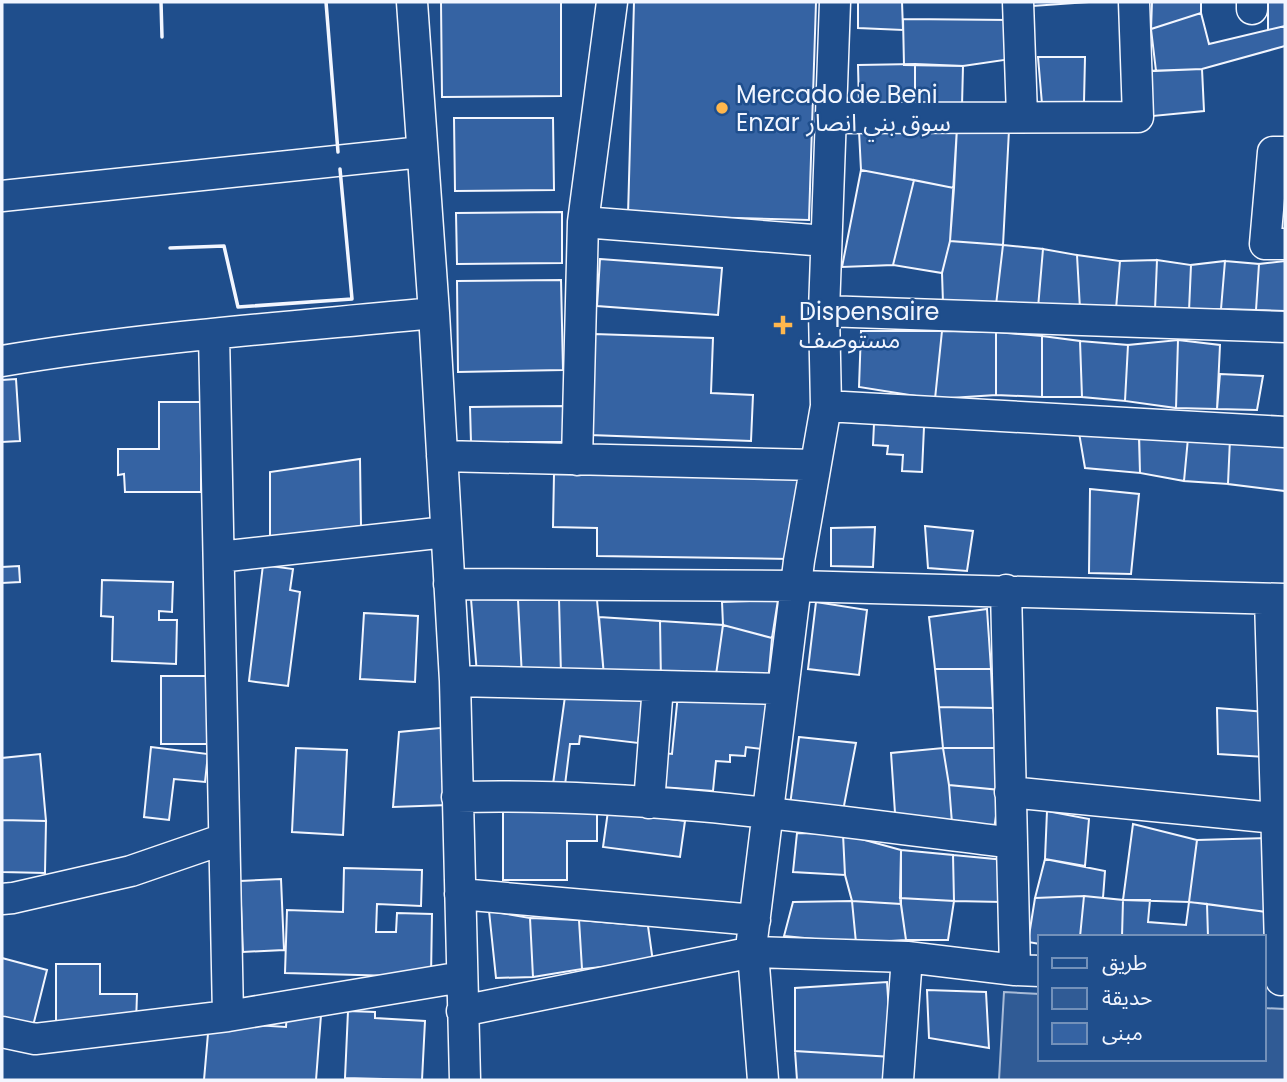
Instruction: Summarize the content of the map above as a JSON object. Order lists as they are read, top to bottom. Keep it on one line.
{"places":{"other":["Mercado de Beni Enzar سوق بني انصار"],"health":["Dispensaire مستوصف"]},"legend":["طريق","حديقة","مبنى"]}
